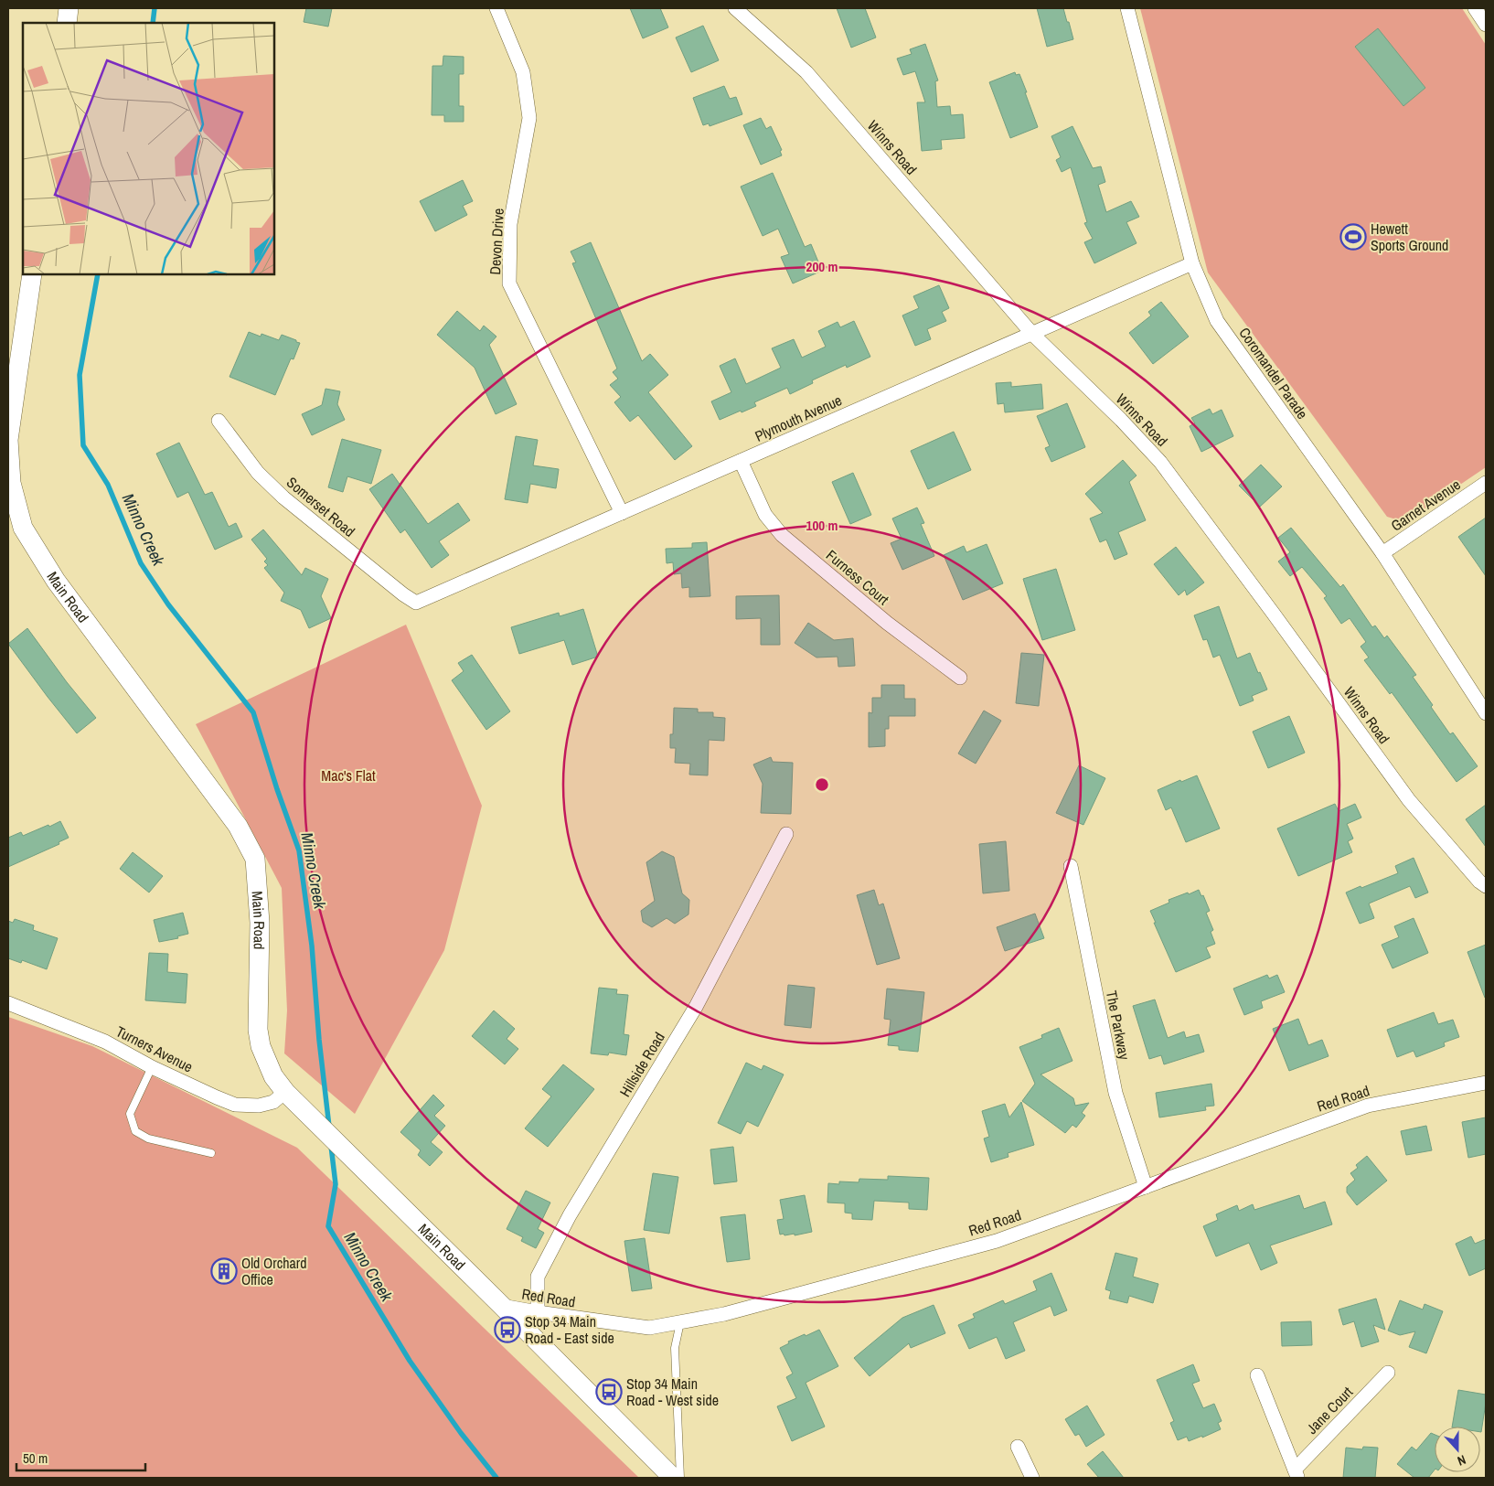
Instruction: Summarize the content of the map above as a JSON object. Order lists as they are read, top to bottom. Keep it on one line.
{"streets":{"main road":["Main Road"],"street":["Winns Road","Devon Drive","Coromandel Parade","Plymouth Avenue","Garnet Avenue","Somerset Road","Furness Court","The Parkway","Turners Avenue","Hillside Road","Red Road","Jane Court"]},"crossings":[["Winns Road","Plymouth Avenue"],["Devon Drive","Plymouth Avenue"],["Coromandel Parade","Plymouth Avenue"],["Coromandel Parade","Garnet Avenue"],["Plymouth Avenue","Somerset Road"],["Plymouth Avenue","Furness Court"],["Main Road","Turners Avenue"],["Main Road","Red Road"],["The Parkway","Red Road"],["Hillside Road","Red Road"]],"water":["Minno Creek"],"parks":["Mac's Flat"],"places":{"sports":["Hewett Sports Ground"],"building":["Old Orchard Office"],"bus stop":["Stop 34 Main Road - East side","Stop 34 Main Road - West side"]},"scale_bar":"50 m","north":"bottom","rings":["200 m","100 m"]}
